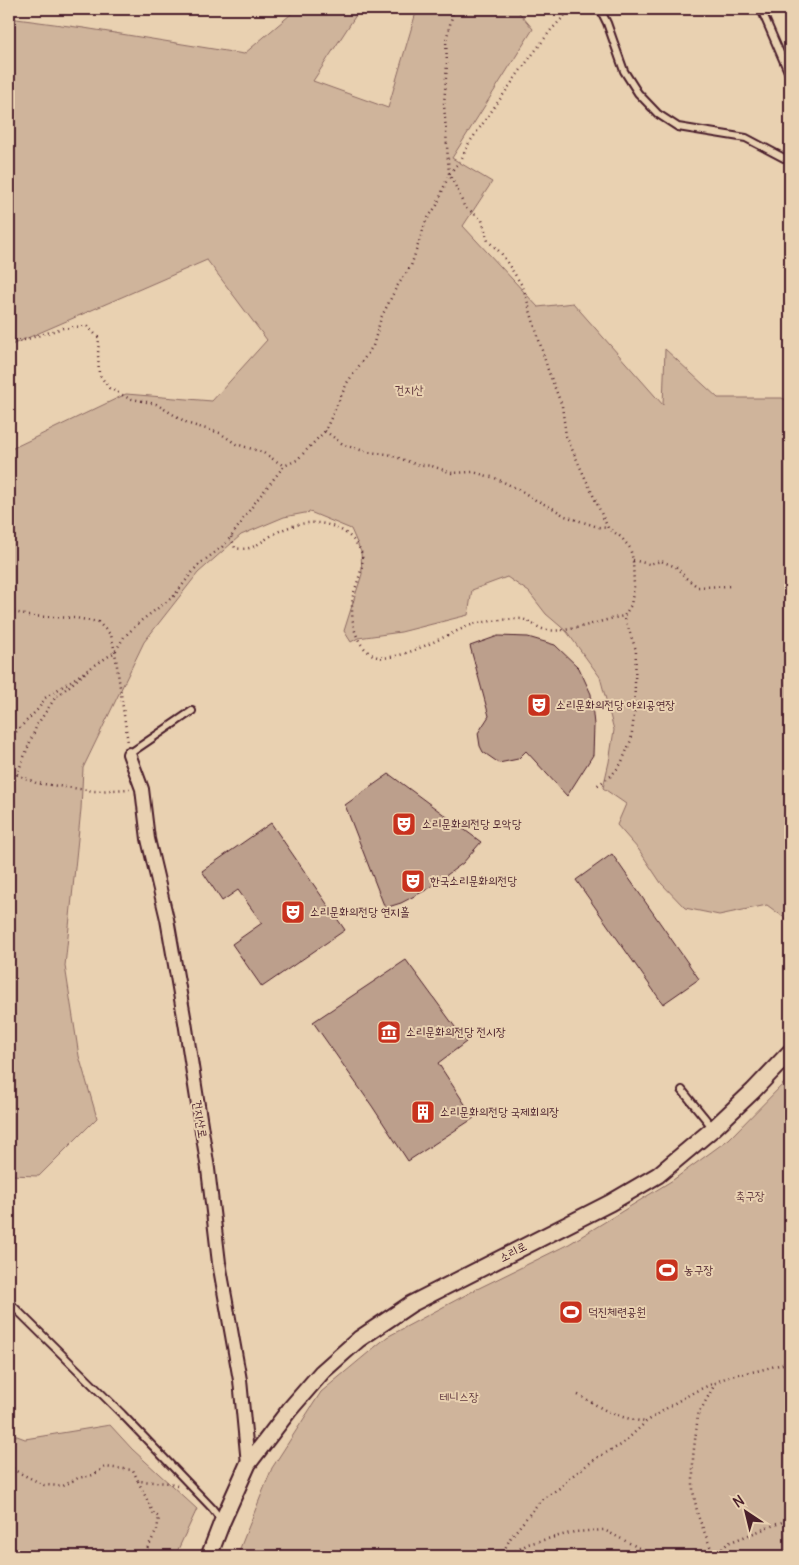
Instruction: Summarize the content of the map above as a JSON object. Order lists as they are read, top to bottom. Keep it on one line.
{"streets":{"street":["건지산로","소리로"]},"crossings":[["건지산로","소리로"]],"parks":["건지산","축구장","테니스장"],"places":{"theatre":["소리문화의전당 야외공연장","소리문화의전당 모악당","한국소리문화의전당","소리문화의전당 연지홀"],"museum":["소리문화의전당 전시장"],"building":["소리문화의전당 국제회의장"],"sports":["농구장","덕진체련공원"]},"north":"top left"}
